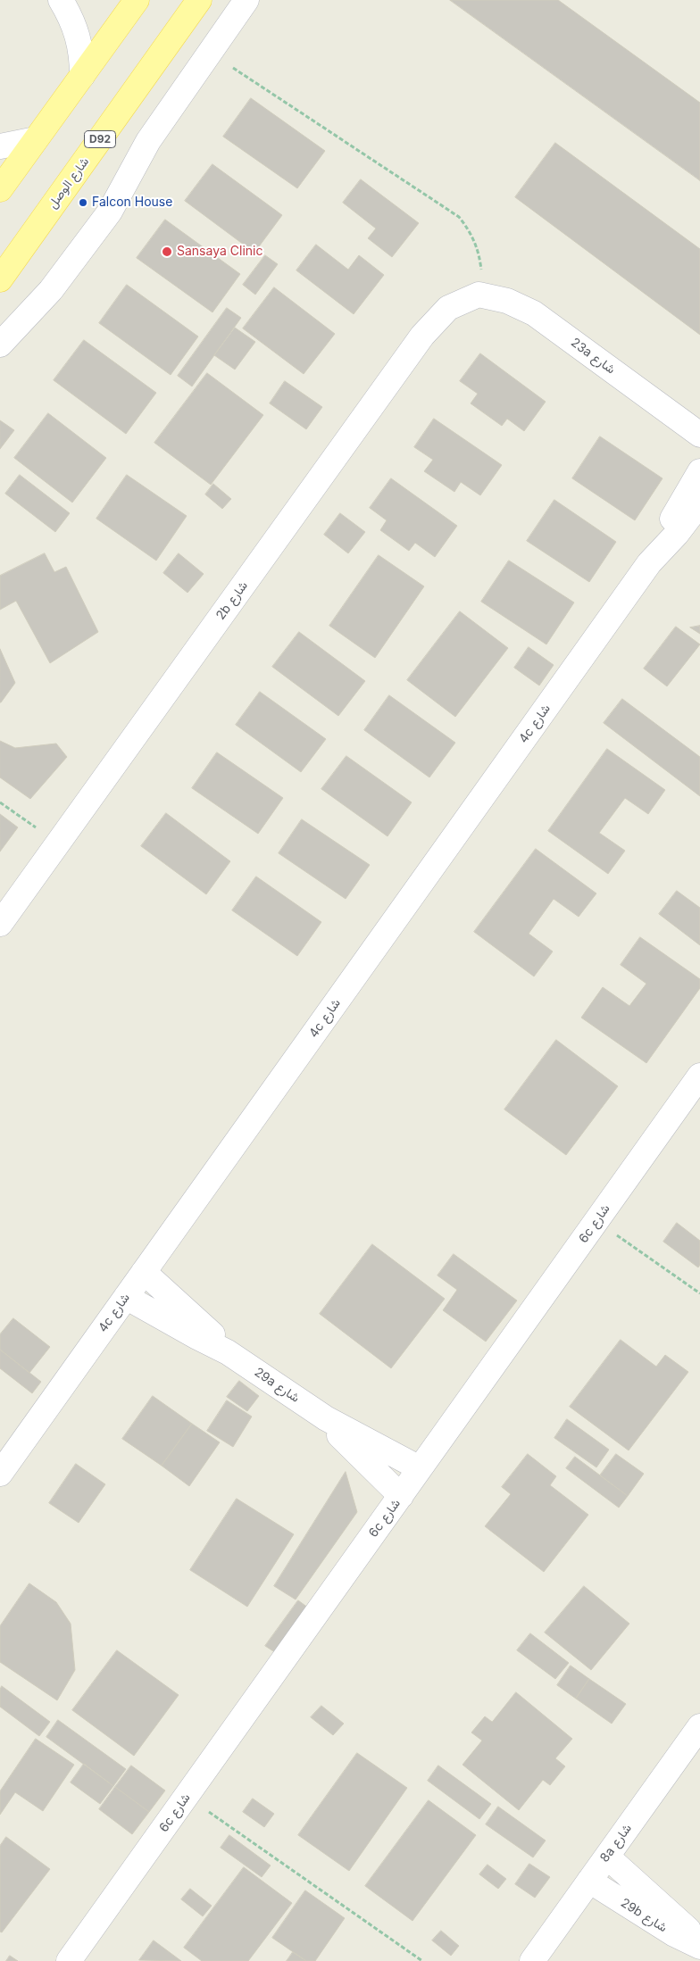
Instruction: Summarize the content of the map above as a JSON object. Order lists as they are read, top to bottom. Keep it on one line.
{"streets":{"main road":["D92","شارع الوصل"],"street":["23a شارع","2b شارع","4c شارع","6c شارع","29a شارع","8a شارع","29b شارع"]},"crossings":[["23a شارع","2b شارع"],["4c شارع","29a شارع"],["6c شارع","29a شارع"],["8a شارع","29b شارع"]],"places":["Falcon House","Sansaya Clinic"]}
